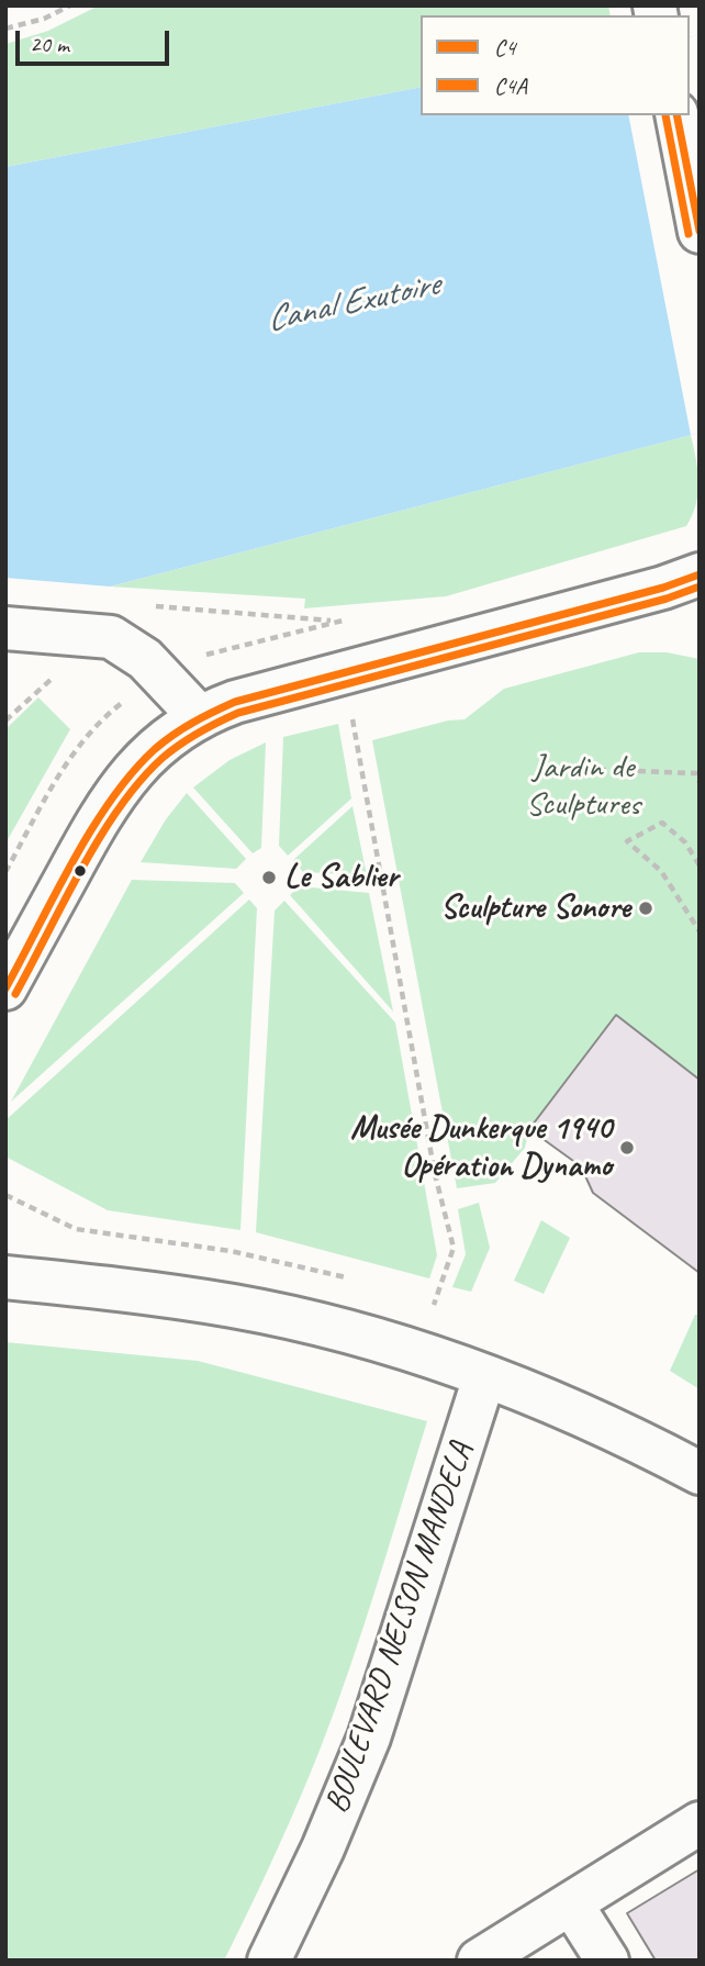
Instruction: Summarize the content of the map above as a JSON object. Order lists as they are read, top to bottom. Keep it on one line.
{"streets":{"street":["BOULEVARD NELSON MANDELA"]},"water":["Canal Exutoire"],"parks":["Jardin de Sculptures"],"places":["Le Sablier","Sculpture Sonore","Musée Dunkerque 1940 Opération Dynamo"],"lines":["transit line C4","transit line C4A"],"legend":["C4","C4A"],"scale_bar":"20 m"}
